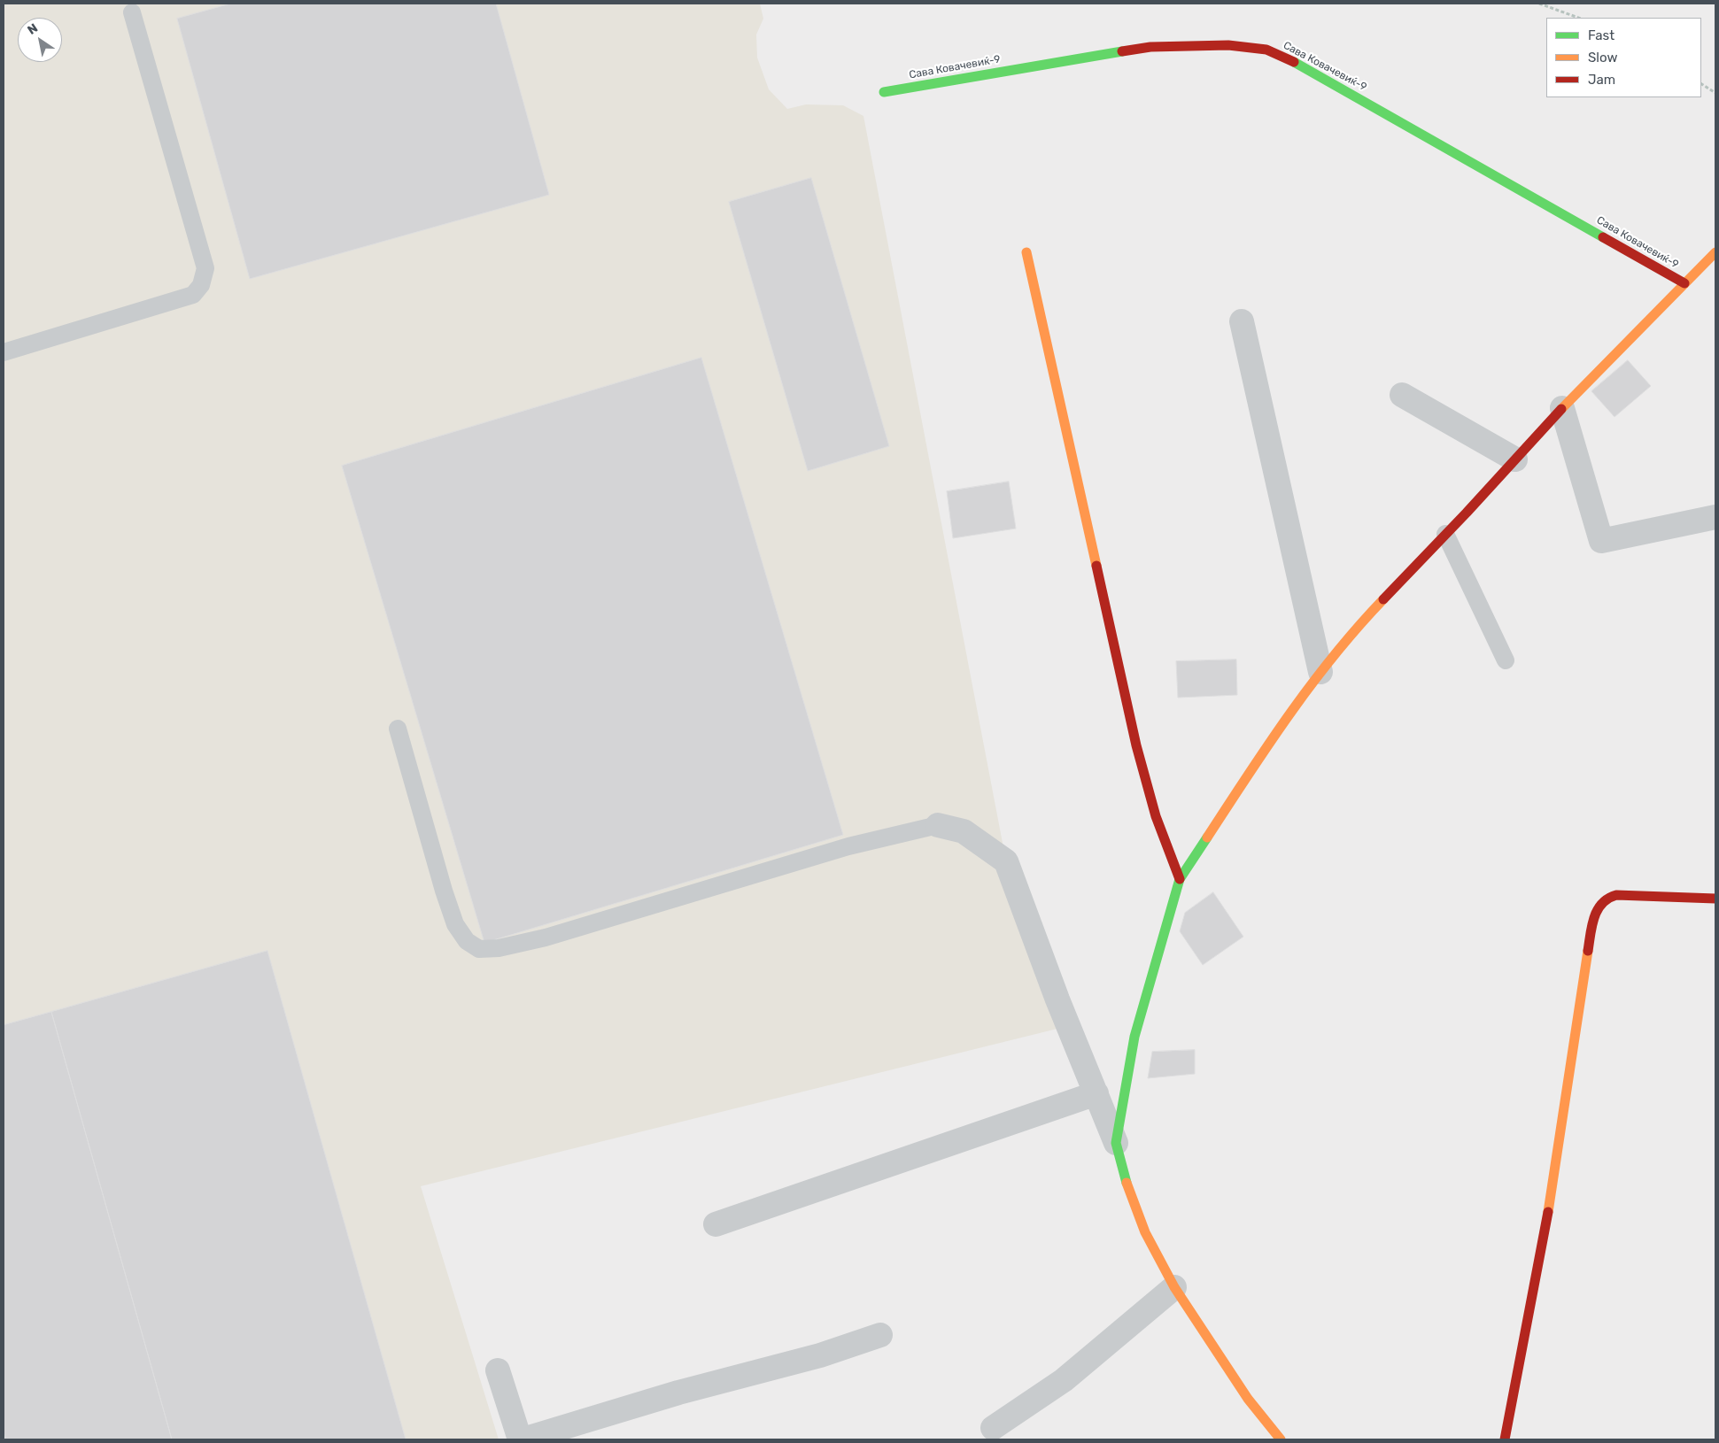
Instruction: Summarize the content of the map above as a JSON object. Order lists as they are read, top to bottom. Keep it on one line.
{"streets":{"street":["Сава Ковачевиќ-9"]},"legend":["Fast","Slow","Jam"],"north":"top left"}
